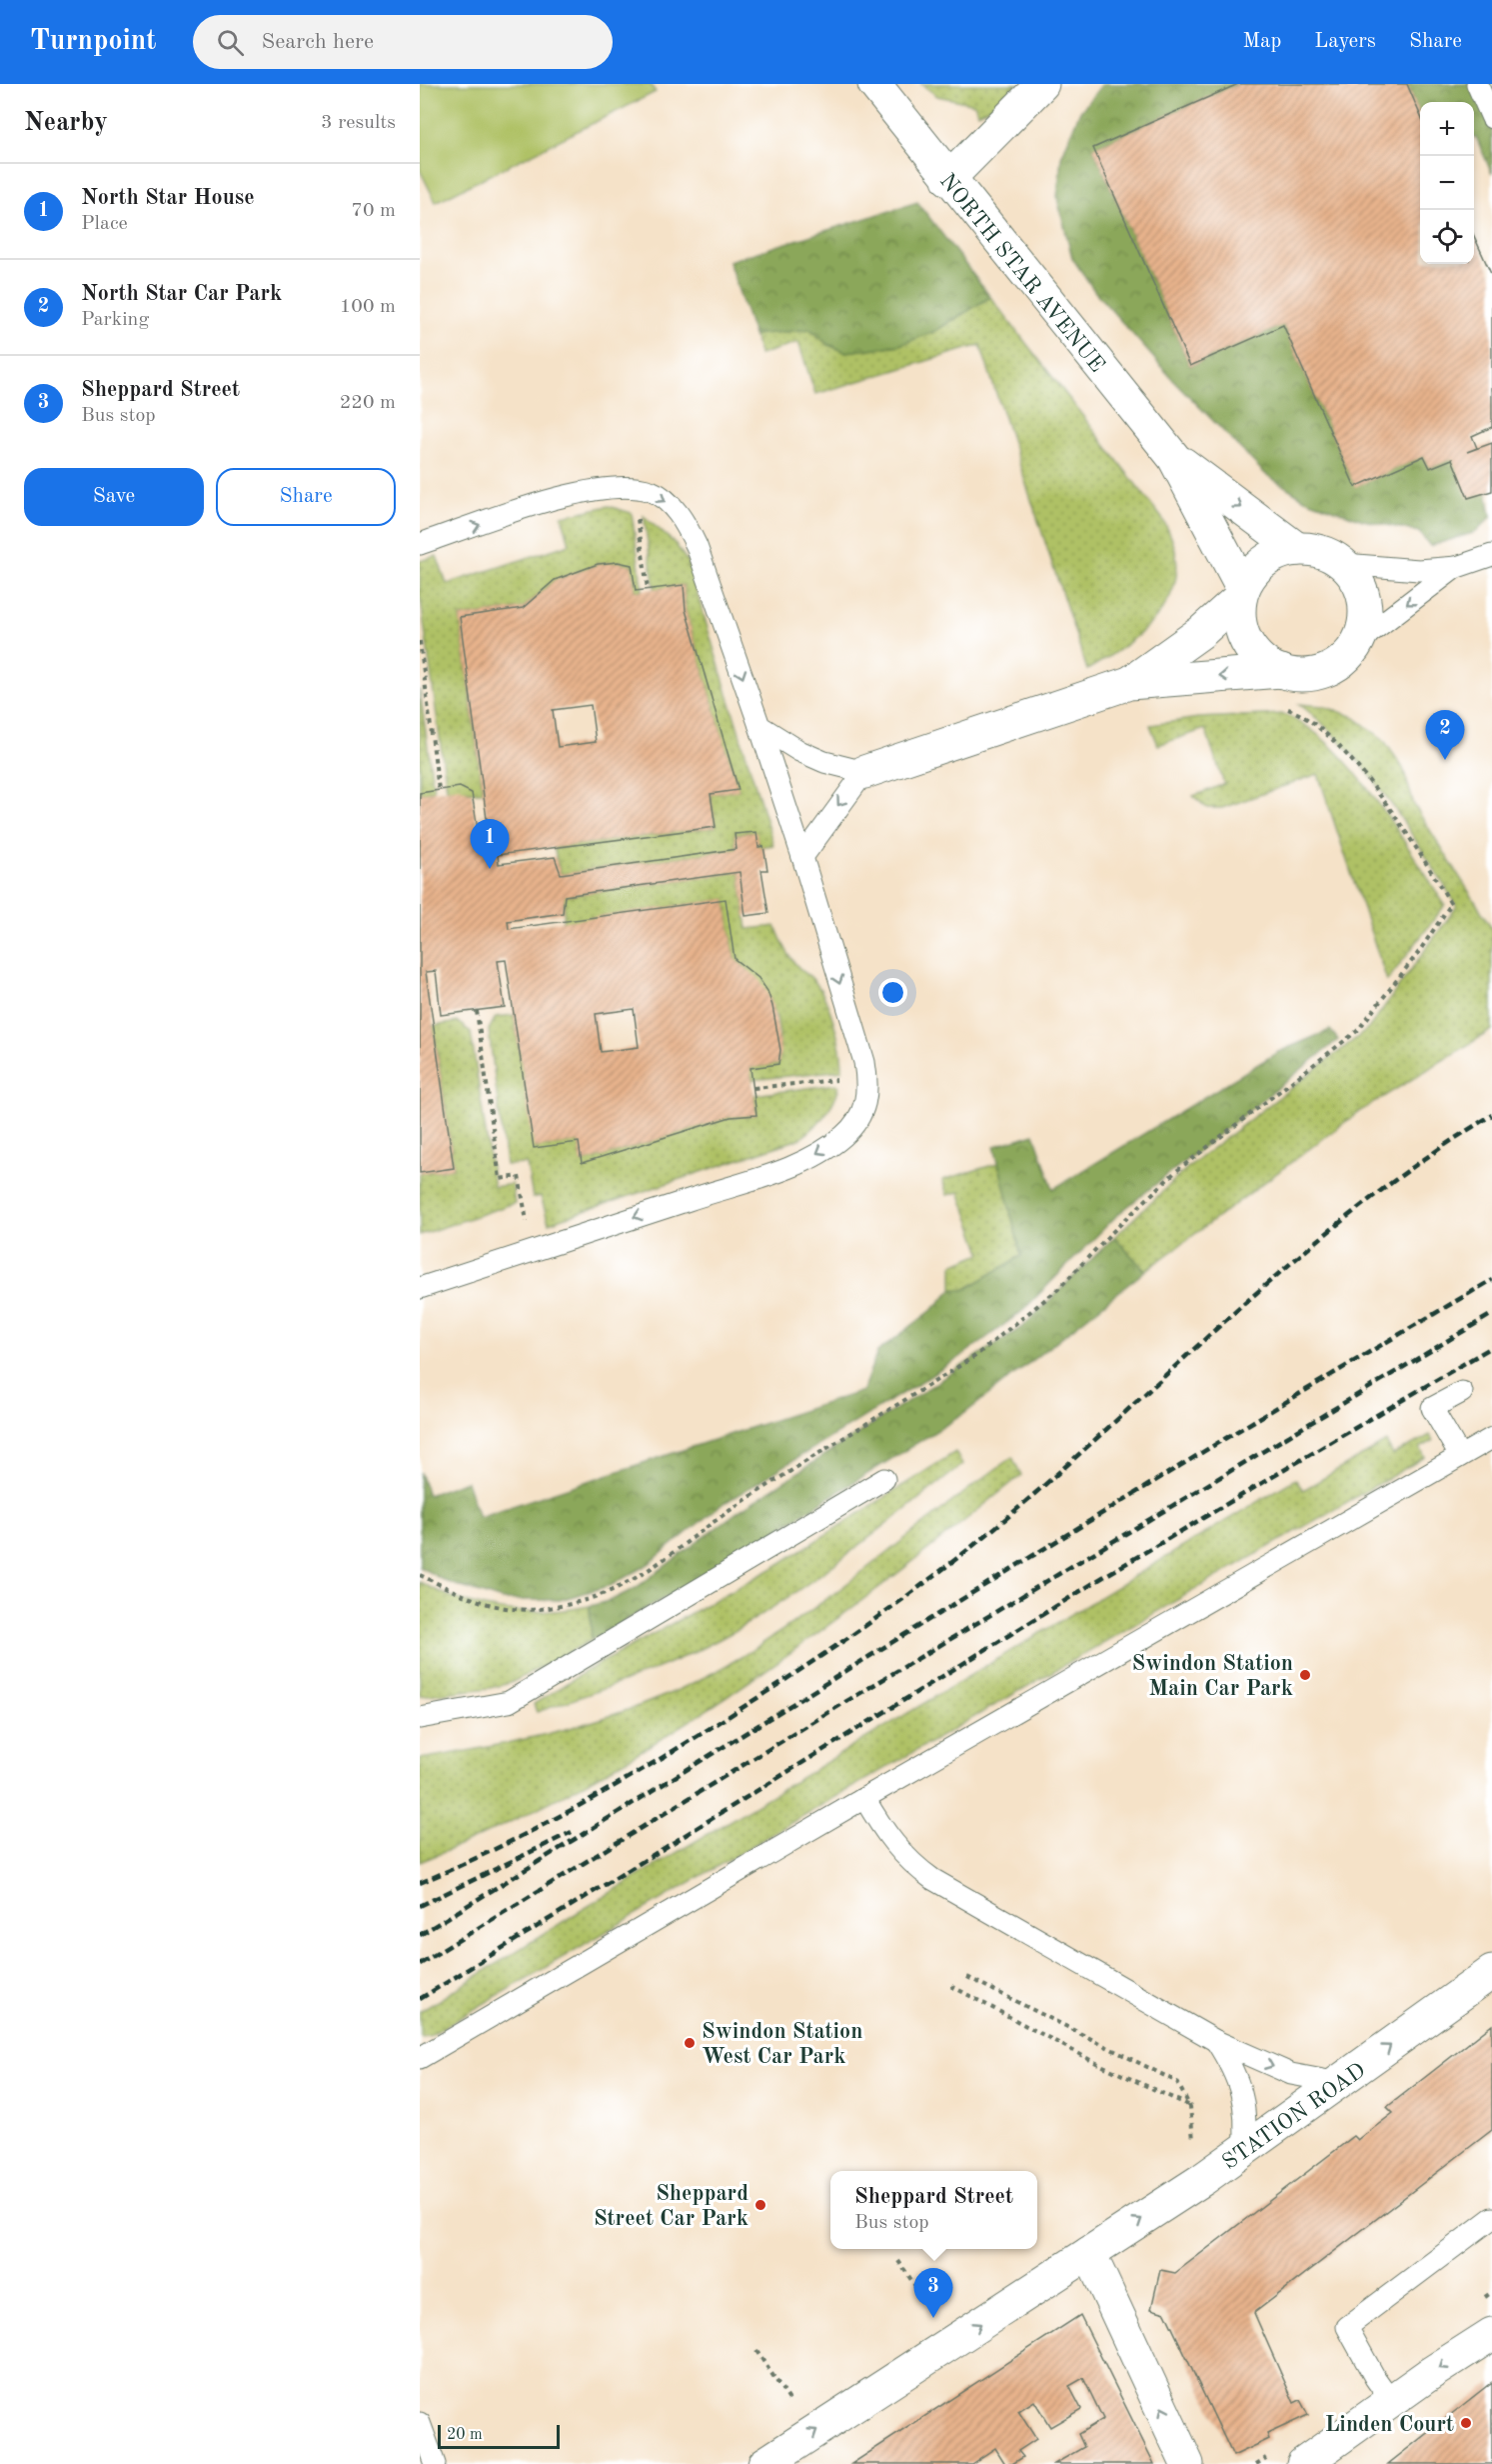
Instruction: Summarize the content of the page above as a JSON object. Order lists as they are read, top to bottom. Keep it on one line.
{"streets":{"street":["NORTH STAR AVENUE","STATION ROAD"]},"one_way":["STATION ROAD"],"places":["Swindon Station Main Car Park","Swindon Station West Car Park","Sheppard Street Car Park","Linden Court"],"scale_bar":"20 m","page":{"header":"Turnpoint","search":"Search here","nav":["Map","Layers","Share"],"heading":["Nearby","3 results"],"map_buttons":["+","−"],"list":[{"mark":"1","name":"North Star House","note":"Place","value":"70 m"},{"mark":"2","name":"North Star Car Park","note":"Parking","value":"100 m"},{"mark":"3","name":"Sheppard Street","note":"Bus stop","value":"220 m"}],"buttons":["Save","Share"],"pins":["2","1","3"],"popup":["Sheppard Street","Bus stop"],"scale":"20 m"}}
